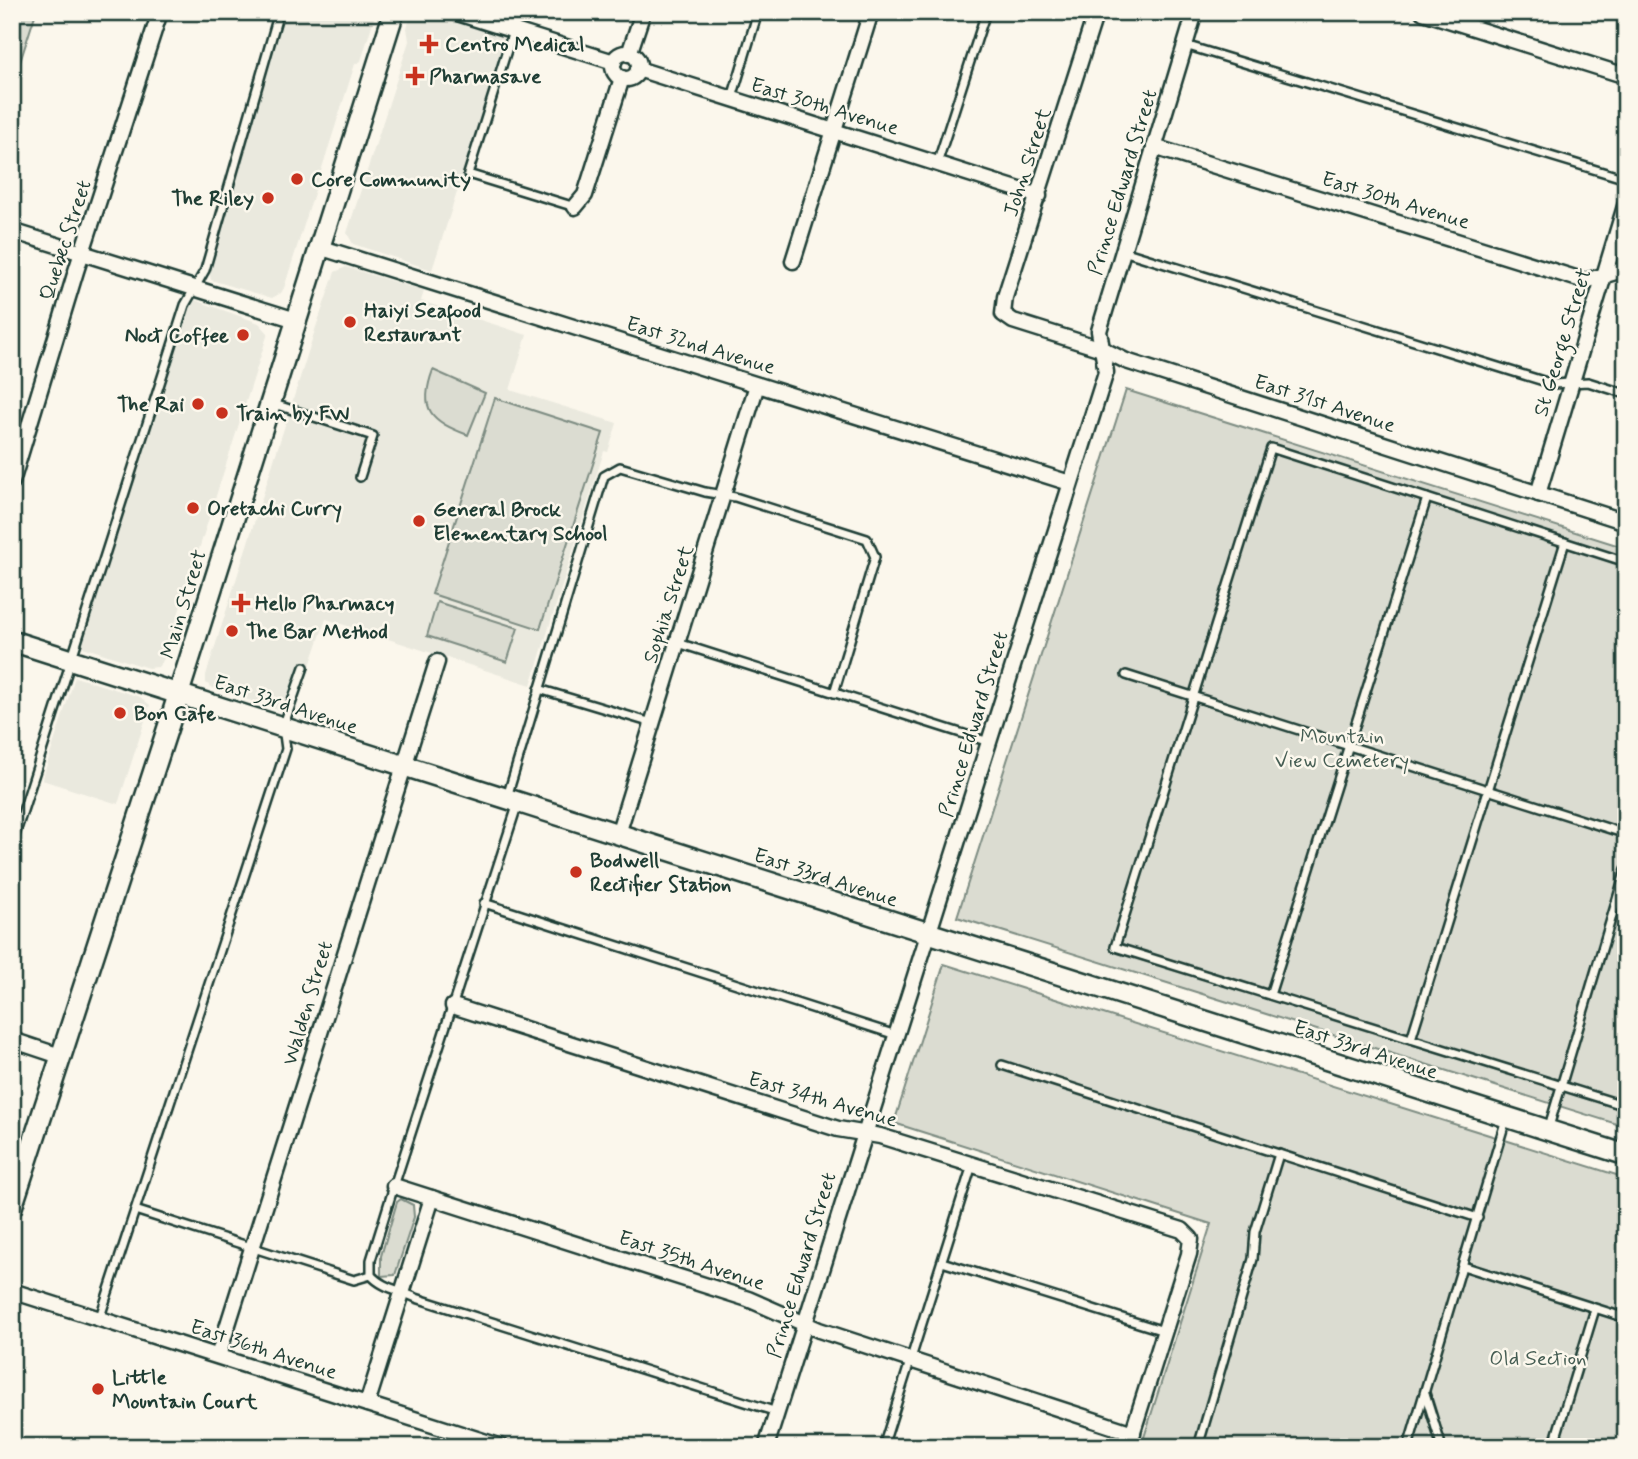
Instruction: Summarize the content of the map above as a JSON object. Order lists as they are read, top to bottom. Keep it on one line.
{"streets":{"street":["East 30th Avenue","John Street","Prince Edward Street","Quebec Street","St George Street","East 32nd Avenue","East 31st Avenue","Main Street","Sophia Street","East 33rd Avenue","Walden Street","East 34th Avenue","East 35th Avenue","East 36th Avenue"]},"crossings":[["East 30th Avenue","John Street"],["East 30th Avenue","Prince Edward Street"],["East 30th Avenue","St George Street"],["John Street","East 31st Avenue"],["Prince Edward Street","East 32nd Avenue"],["Prince Edward Street","East 31st Avenue"],["Prince Edward Street","East 33rd Avenue"],["Prince Edward Street","East 34th Avenue"],["Prince Edward Street","East 35th Avenue"],["St George Street","East 31st Avenue"],["East 32nd Avenue","Main Street"],["East 32nd Avenue","Sophia Street"],["Main Street","East 33rd Avenue"],["Sophia Street","East 33rd Avenue"],["East 33rd Avenue","Walden Street"],["Walden Street","East 36th Avenue"]],"parks":["Mountain View Cemetery","Old Section"],"places":{"health":["Centro Medical","Pharmasave","Hello Pharmacy"],"other":["Core Community","The Riley","Haiyi Seafood Restaurant","Noct Coffee","The Rai","Train by FW","Oretachi Curry","General Brock Elementary School","The Bar Method","Bon Cafe","Bodwell Rectifier Station","Little Mountain Court"]}}
